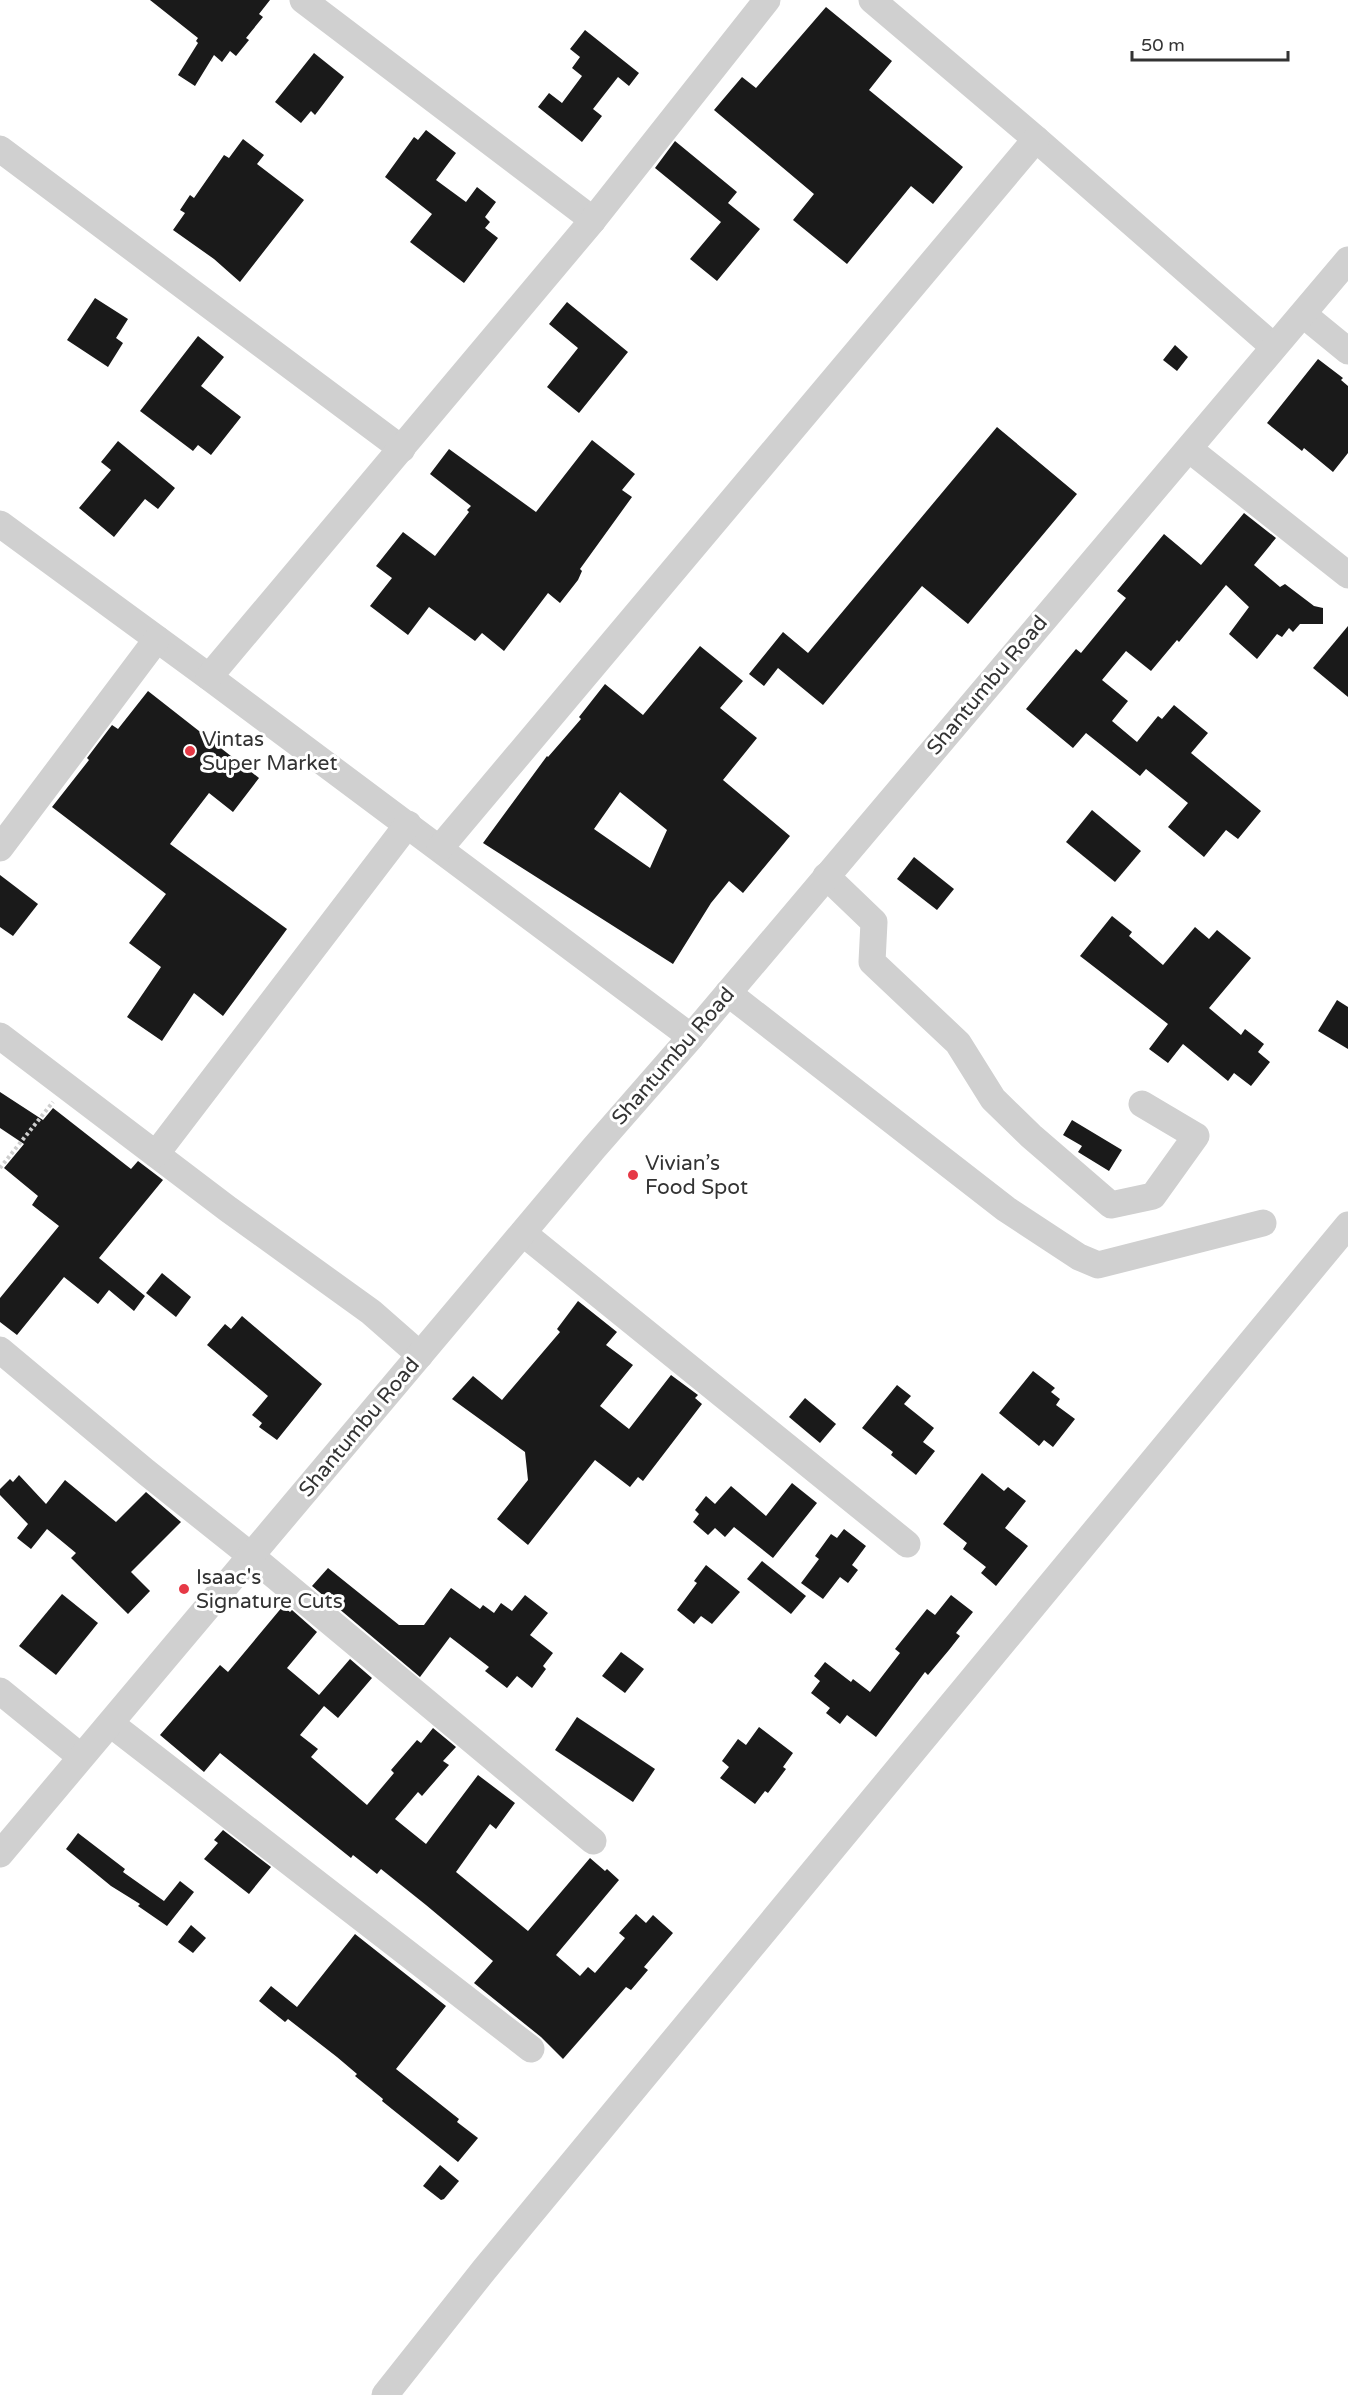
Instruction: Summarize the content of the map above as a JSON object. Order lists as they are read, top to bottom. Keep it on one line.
{"streets":{"street":["Shantumbu Road"]},"places":["Vintas Super Market","Vivian’s Food Spot","Isaac's Signature Cuts"],"scale_bar":"50 m"}
